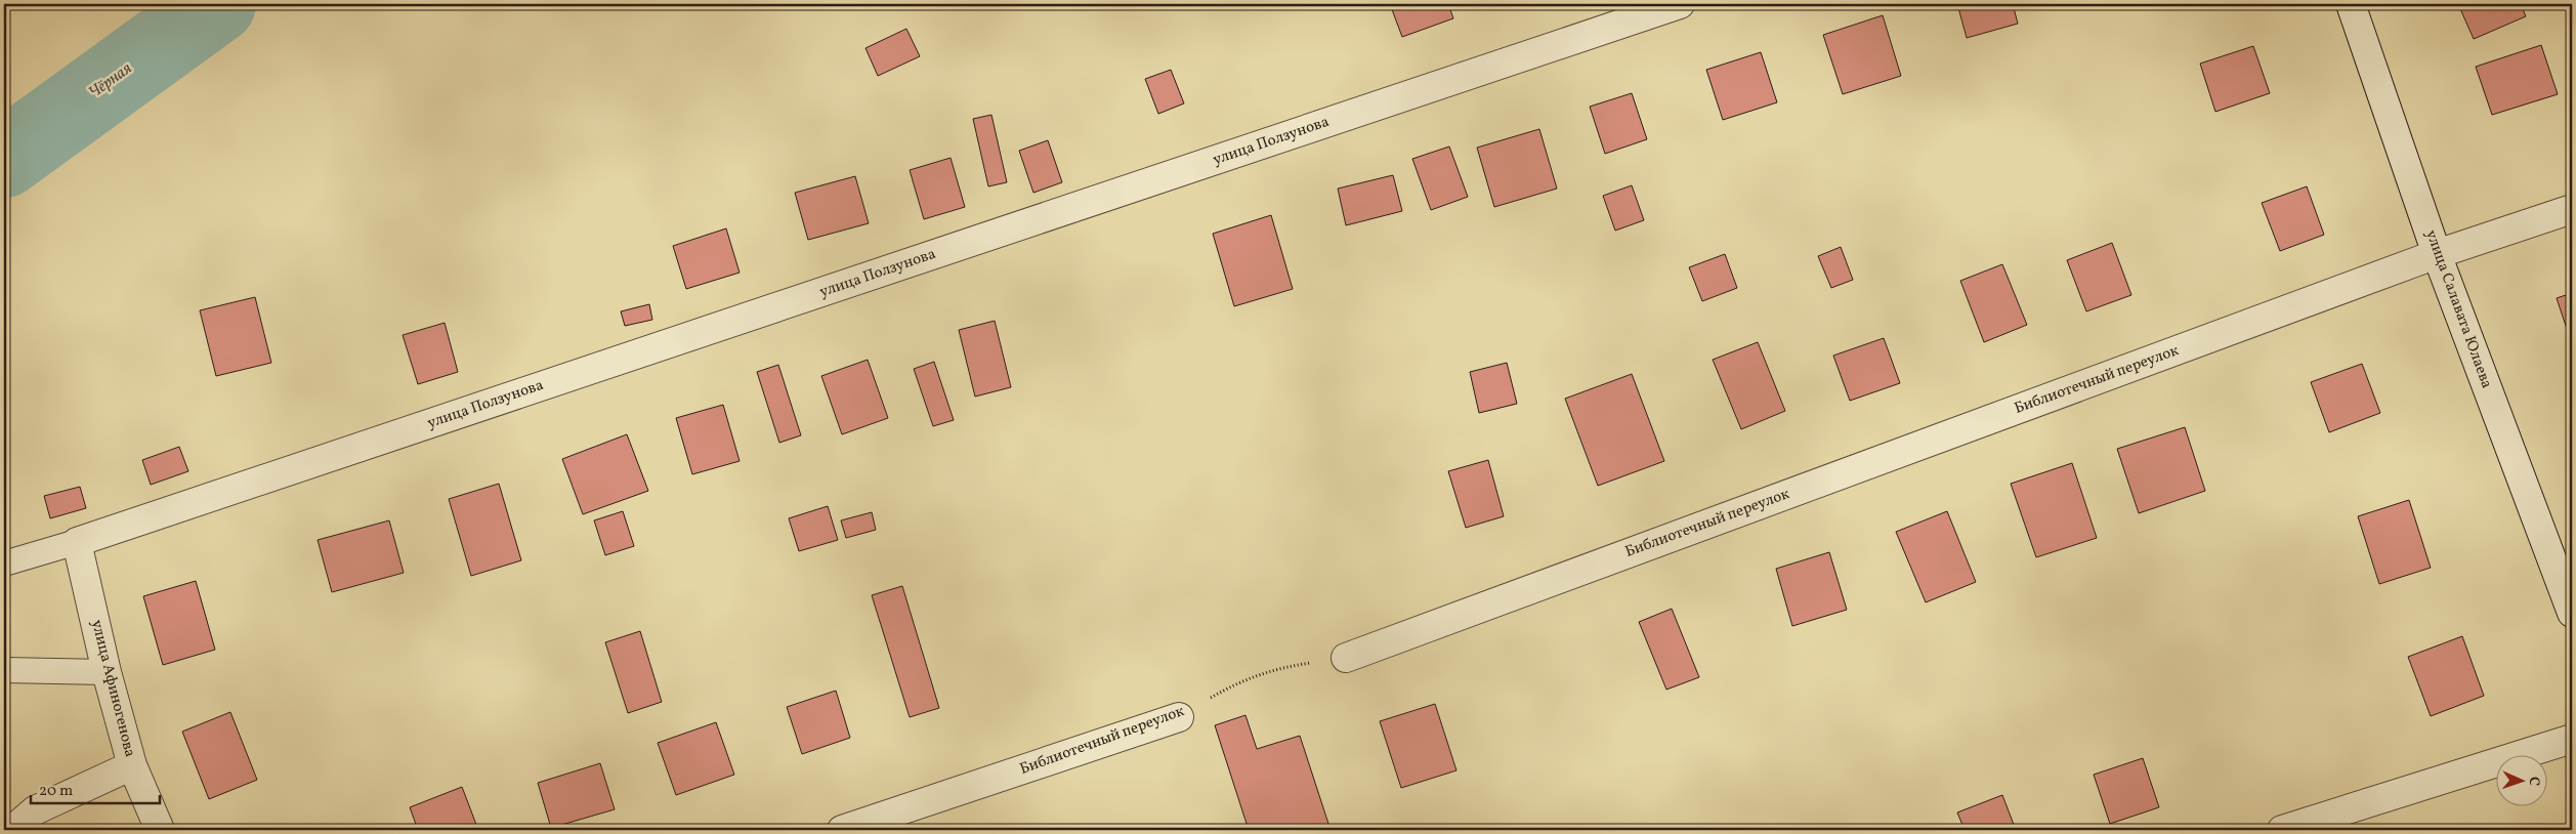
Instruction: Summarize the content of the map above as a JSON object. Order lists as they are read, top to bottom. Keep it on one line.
{"streets":{"street":["улица Ползунова","улица Салавата Юлаева","Библиотечный переулок","улица Афиногенова"]},"crossings":[["улица Ползунова","улица Афиногенова"],["улица Салавата Юлаева","Библиотечный переулок"]],"water":["Чёрная"],"scale_bar":"20 m","north":"right"}
